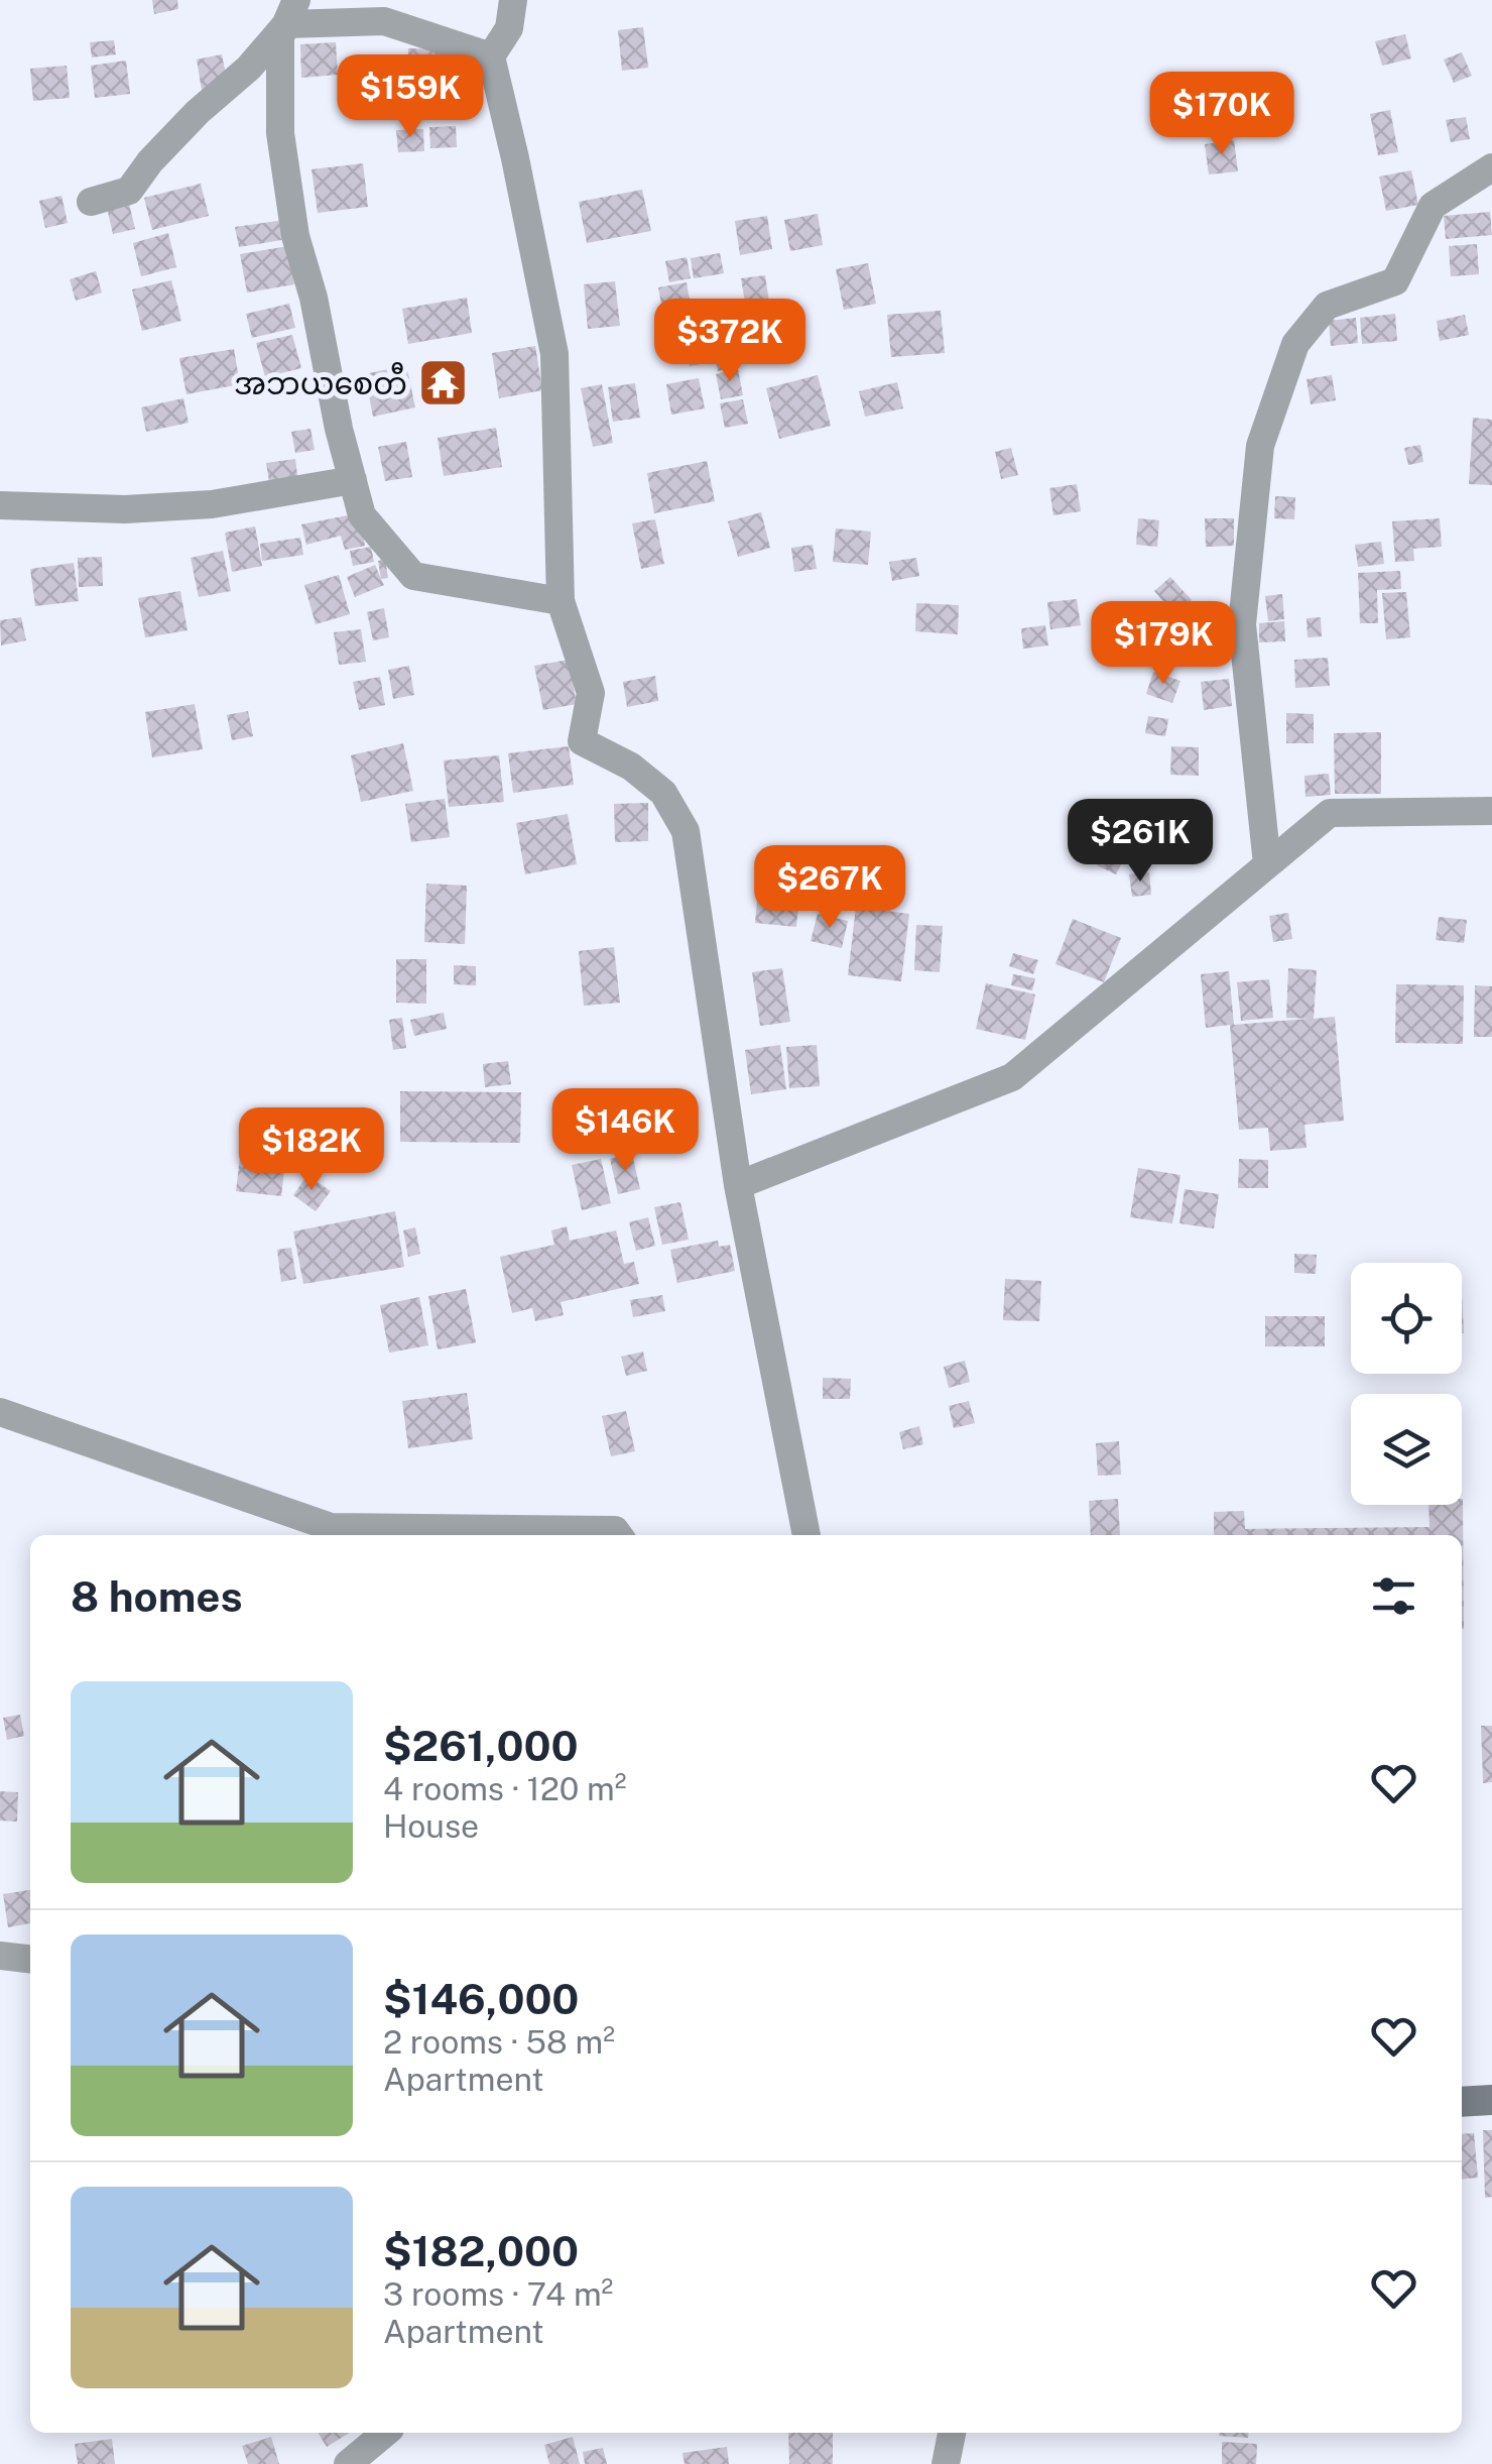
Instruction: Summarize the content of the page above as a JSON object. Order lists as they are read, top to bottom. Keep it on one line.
{"places":{"temple":["အဘယစေတီ"]},"page":{"price":["$159K","$170K","$372K","$179K","$261K","$267K","$146K","$182K"],"heading":"8 homes","list":[{"name":"$261,000","note":"4 rooms · 120 m² · House"},{"name":"$146,000","note":"2 rooms · 58 m² · Apartment"},{"name":"$182,000","note":"3 rooms · 74 m² · Apartment"}]}}
